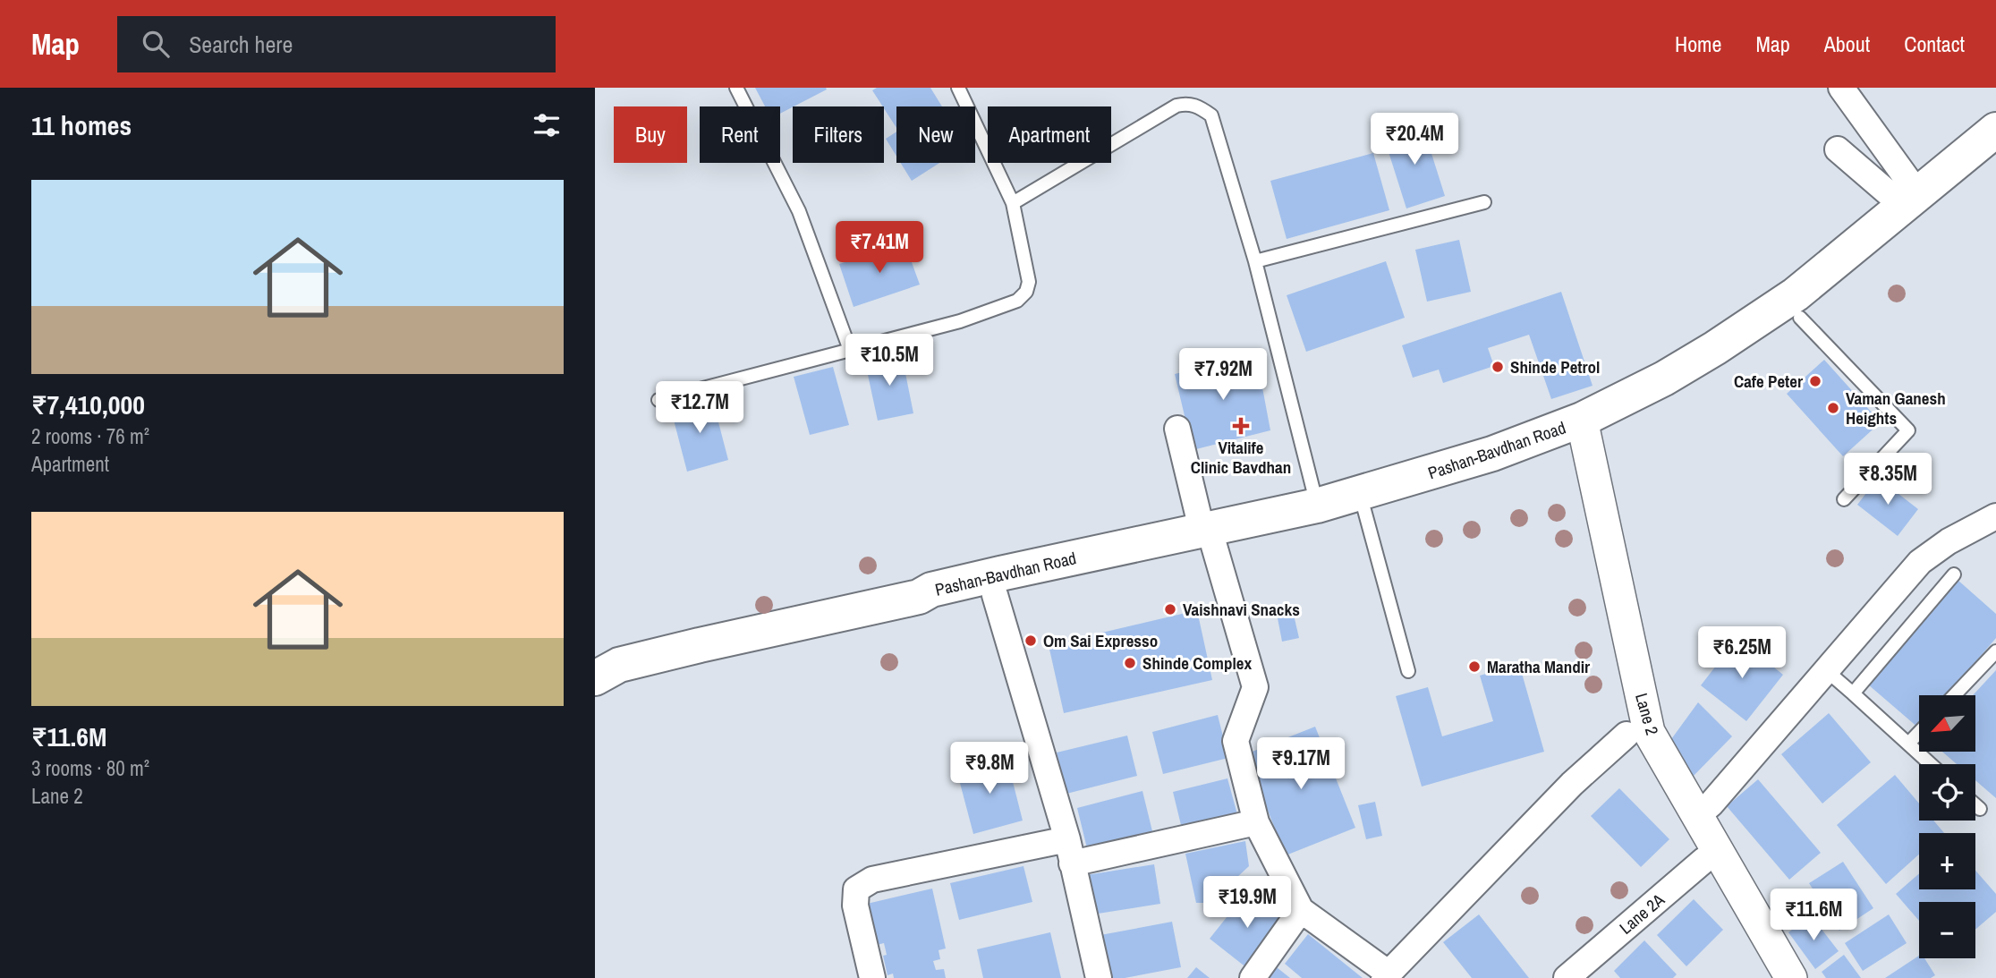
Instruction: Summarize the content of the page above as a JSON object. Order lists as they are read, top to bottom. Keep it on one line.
{"streets":{"main road":["Pashan-Bavdhan Road"],"street":["Lane 2","Lane 2A"]},"crossings":[["Pashan-Bavdhan Road","Lane 2"],["Lane 2","Lane 2A"]],"places":{"other":["Shinde Petrol","Cafe Peter","Vaman Ganesh Heights","Vaishnavi Snacks","Om Sai Expresso","Shinde Complex","Maratha Mandir"],"health":["Vitalife Clinic Bavdhan"]},"north":"bottom left","page":{"header":"Map","search":"Search here","nav":["Home","Map","About","Contact"],"heading":"11 homes","chip":["Buy","Rent","Filters","New","Apartment"],"price":["₹20.4M","₹7.41M","₹10.5M","₹7.92M","₹12.7M","₹8.35M","₹6.25M","₹9.17M","₹9.8M","₹19.9M","₹11.6M"],"list":[{"name":"₹7,410,000","note":"2 rooms · 76 m² · Apartment"},{"name":"₹11.6M","note":"3 rooms · 80 m² · Lane 2"}],"map_buttons":["+","−"]}}
